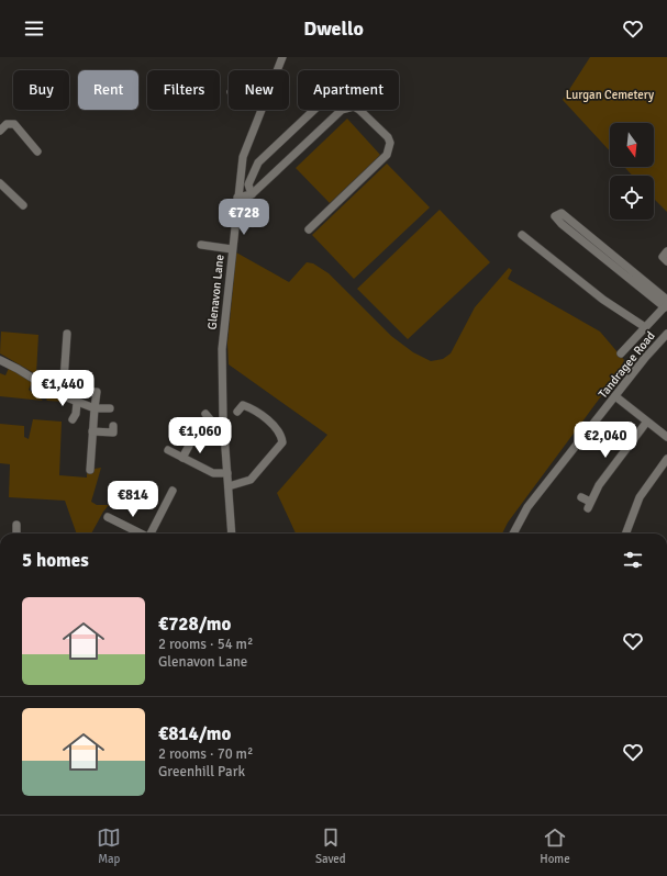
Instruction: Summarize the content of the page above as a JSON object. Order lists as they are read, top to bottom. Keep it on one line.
{"streets":{"street":["Glenavon Lane","Tandragee Road"]},"parks":["Lurgan Cemetery"],"north":"bottom","page":{"header":"Dwello","chip":["Buy","Rent","Filters","New","Apartment"],"price":["€728","€1,440","€1,060","€2,040","€814"],"heading":"5 homes","list":[{"name":"€728/mo","note":"2 rooms · 54 m² · Glenavon Lane"},{"name":"€814/mo","note":"2 rooms · 70 m² · Greenhill Park"}],"tabs":["Map","Saved","Home"]}}
